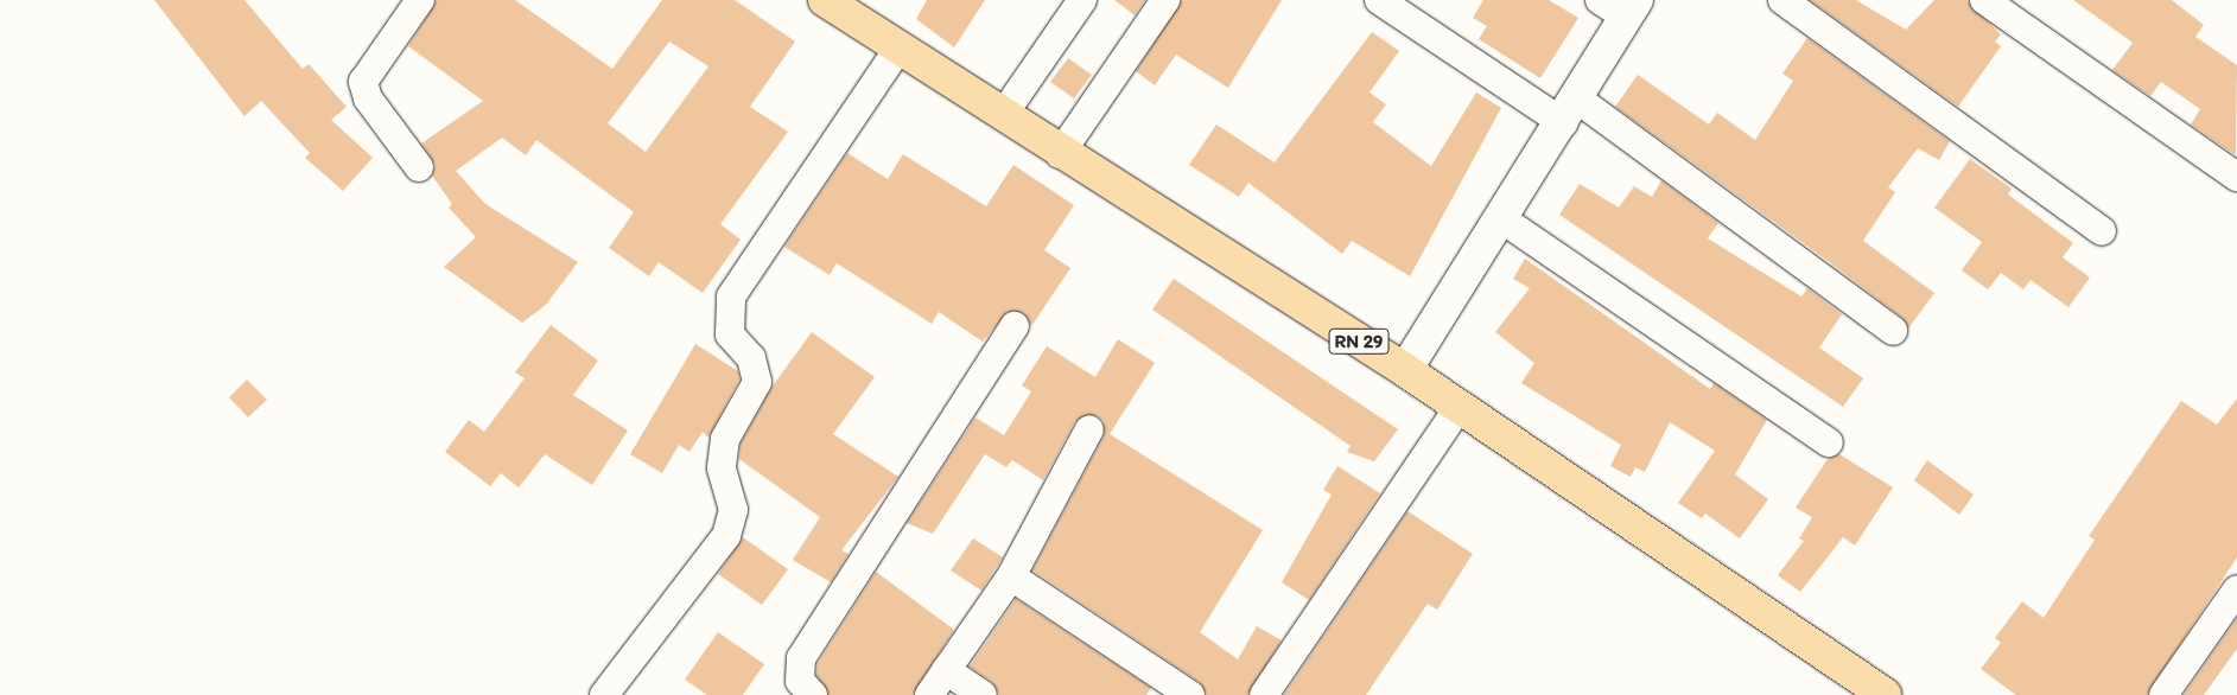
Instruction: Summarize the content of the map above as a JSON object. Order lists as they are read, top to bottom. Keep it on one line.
{"streets":{"main road":["RN 29"]}}
